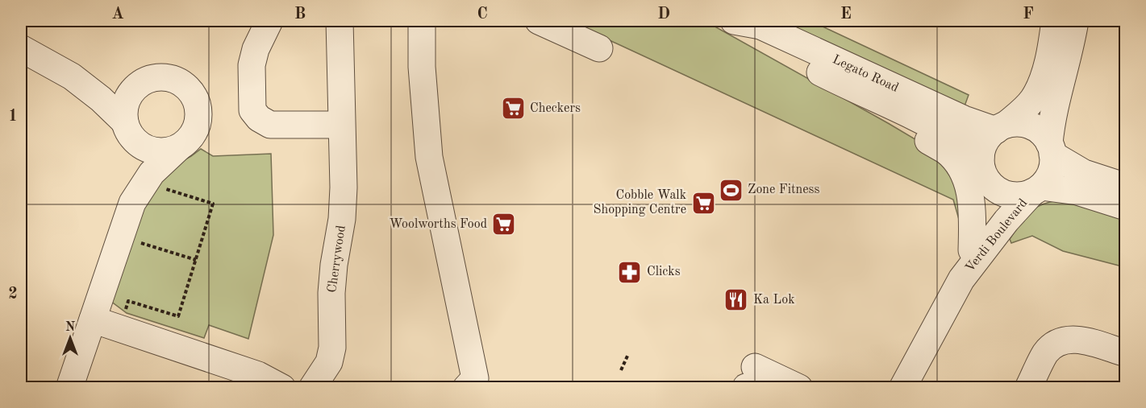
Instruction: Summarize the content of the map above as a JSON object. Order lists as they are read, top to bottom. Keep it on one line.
{"streets":{"street":["Legato Road","Verdi Boulevard","Cherrywood"]},"crossings":[["Legato Road","Verdi Boulevard"]],"places":{"supermarket":["Checkers","Cobble Walk Shopping Centre","Woolworths Food"],"sports":["Zone Fitness"],"pharmacy":["Clicks"],"restaurant":["Ka Lok"]},"north":"top","grid":{"columns":["A","B","C","D","E","F"],"rows":["1","2"]}}
